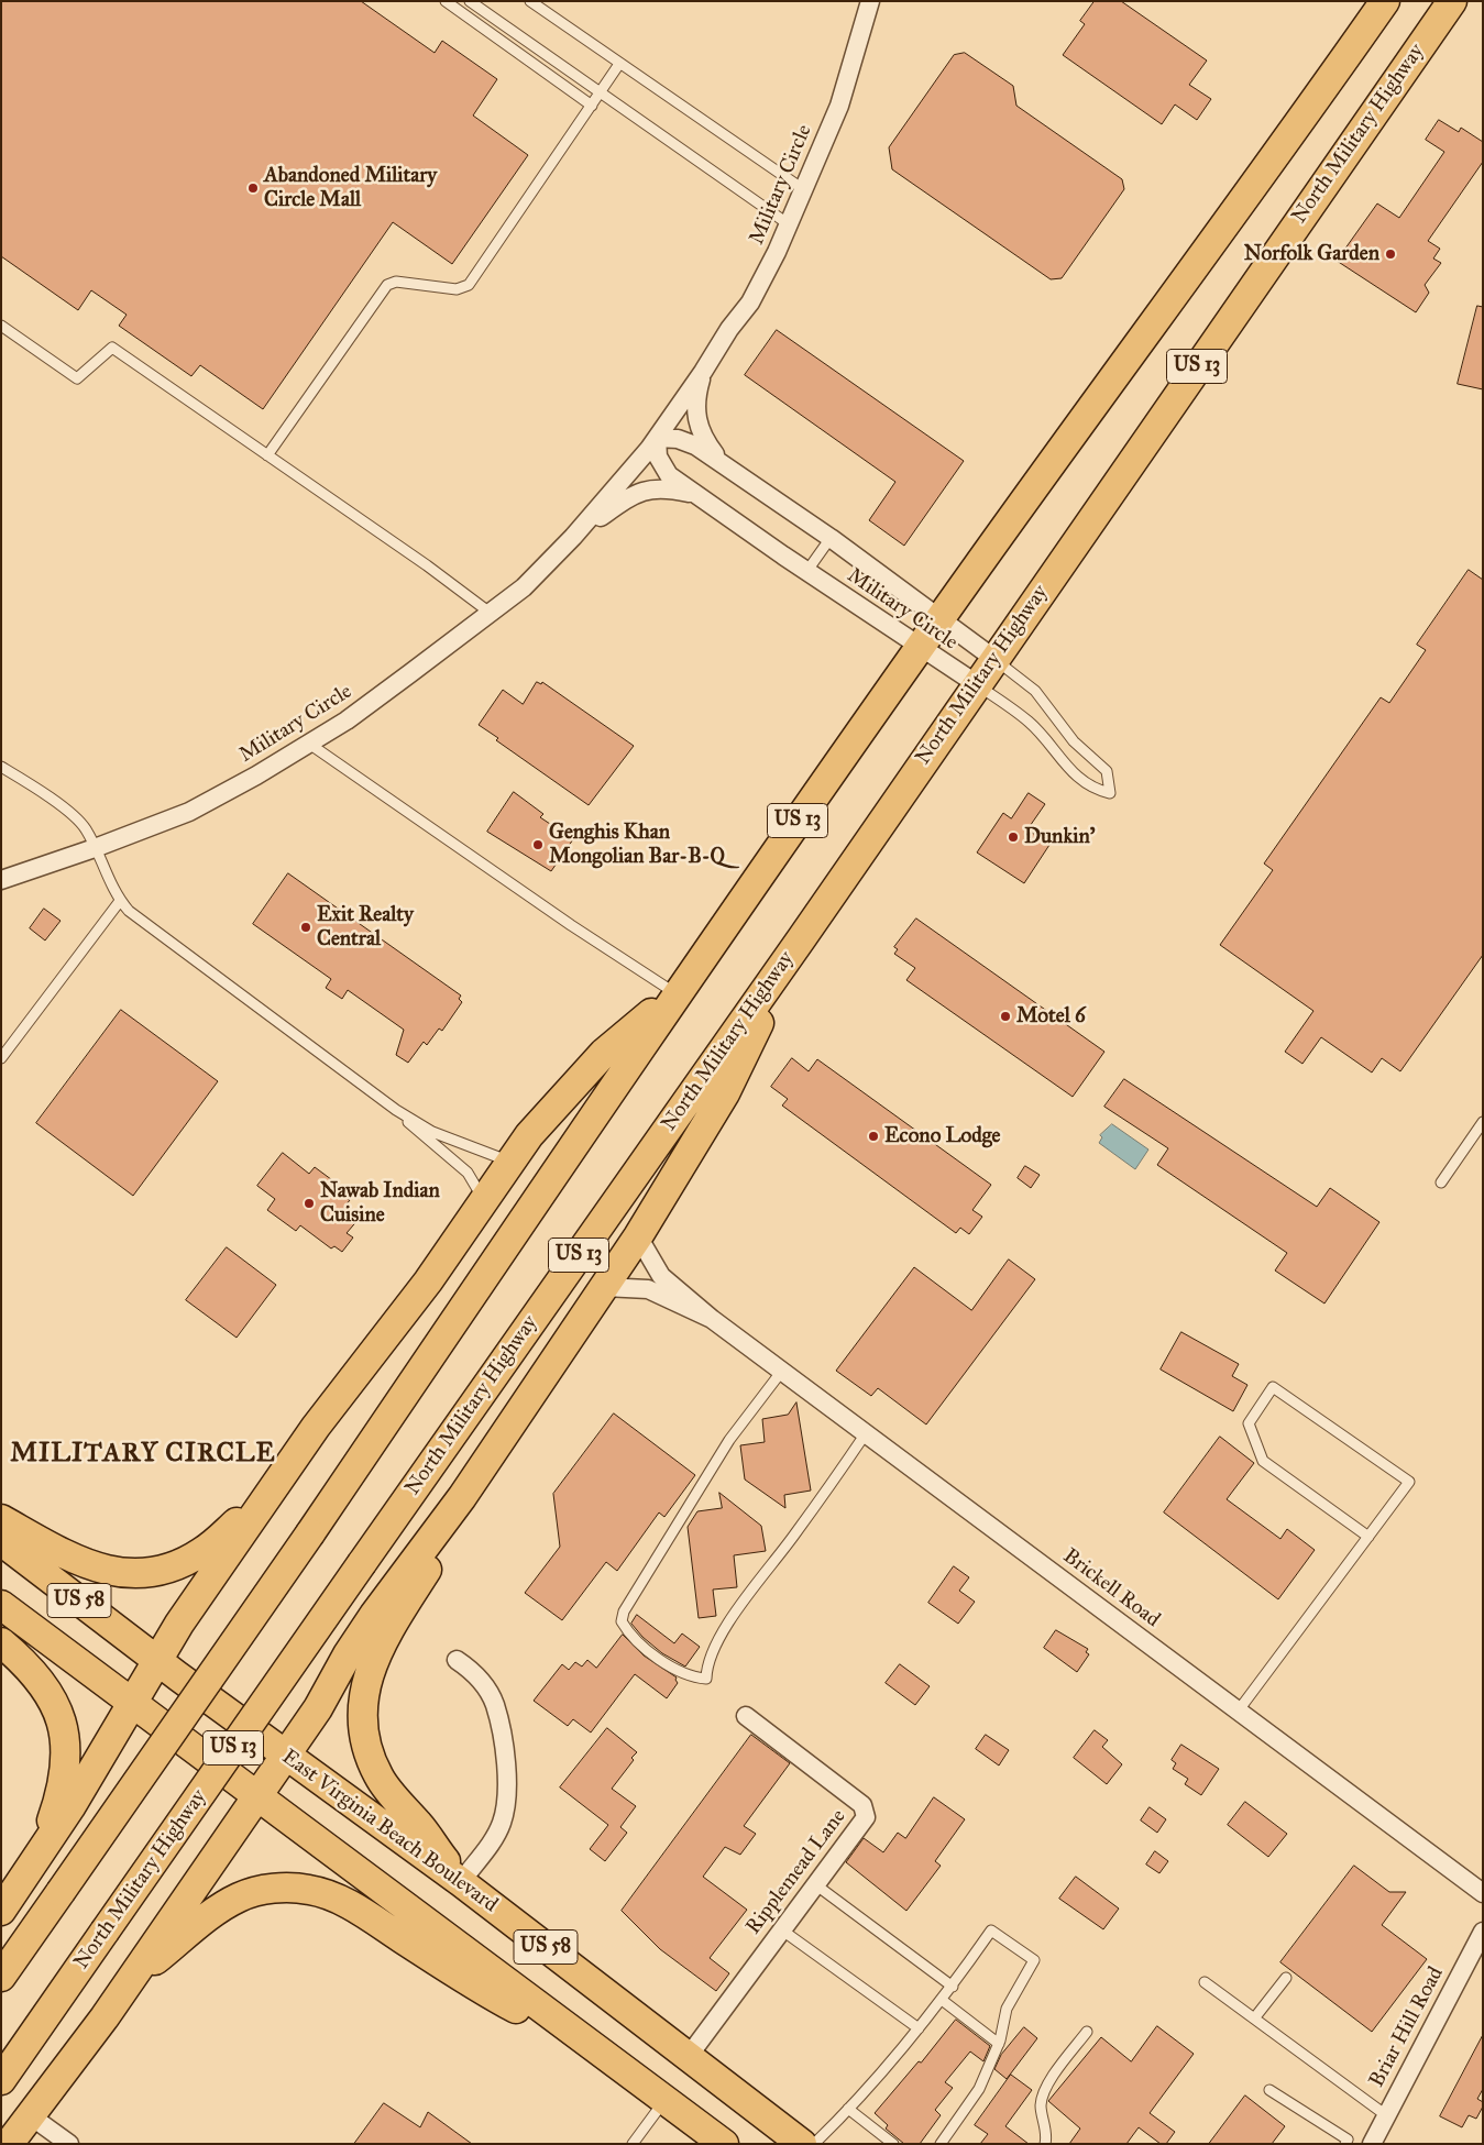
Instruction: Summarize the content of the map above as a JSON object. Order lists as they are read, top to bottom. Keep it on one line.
{"streets":{"main road":["North Military Highway","US 13","US 58","East Virginia Beach Boulevard"],"street":["Military Circle","Brickell Road","Ripplemead Lane","Briar Hill Road"]},"crossings":[["North Military Highway","Military Circle"],["Military Circle","US 13"],["East Virginia Beach Boulevard","Ripplemead Lane"]],"districts":["MILITARY CIRCLE"],"places":["Abandoned Military Circle Mall","Norfolk Garden","Dunkin'","Genghis Khan Mongolian Bar-B-Q","Exit Realty Central","Motel 6","Econo Lodge","Nawab Indian Cuisine"]}
